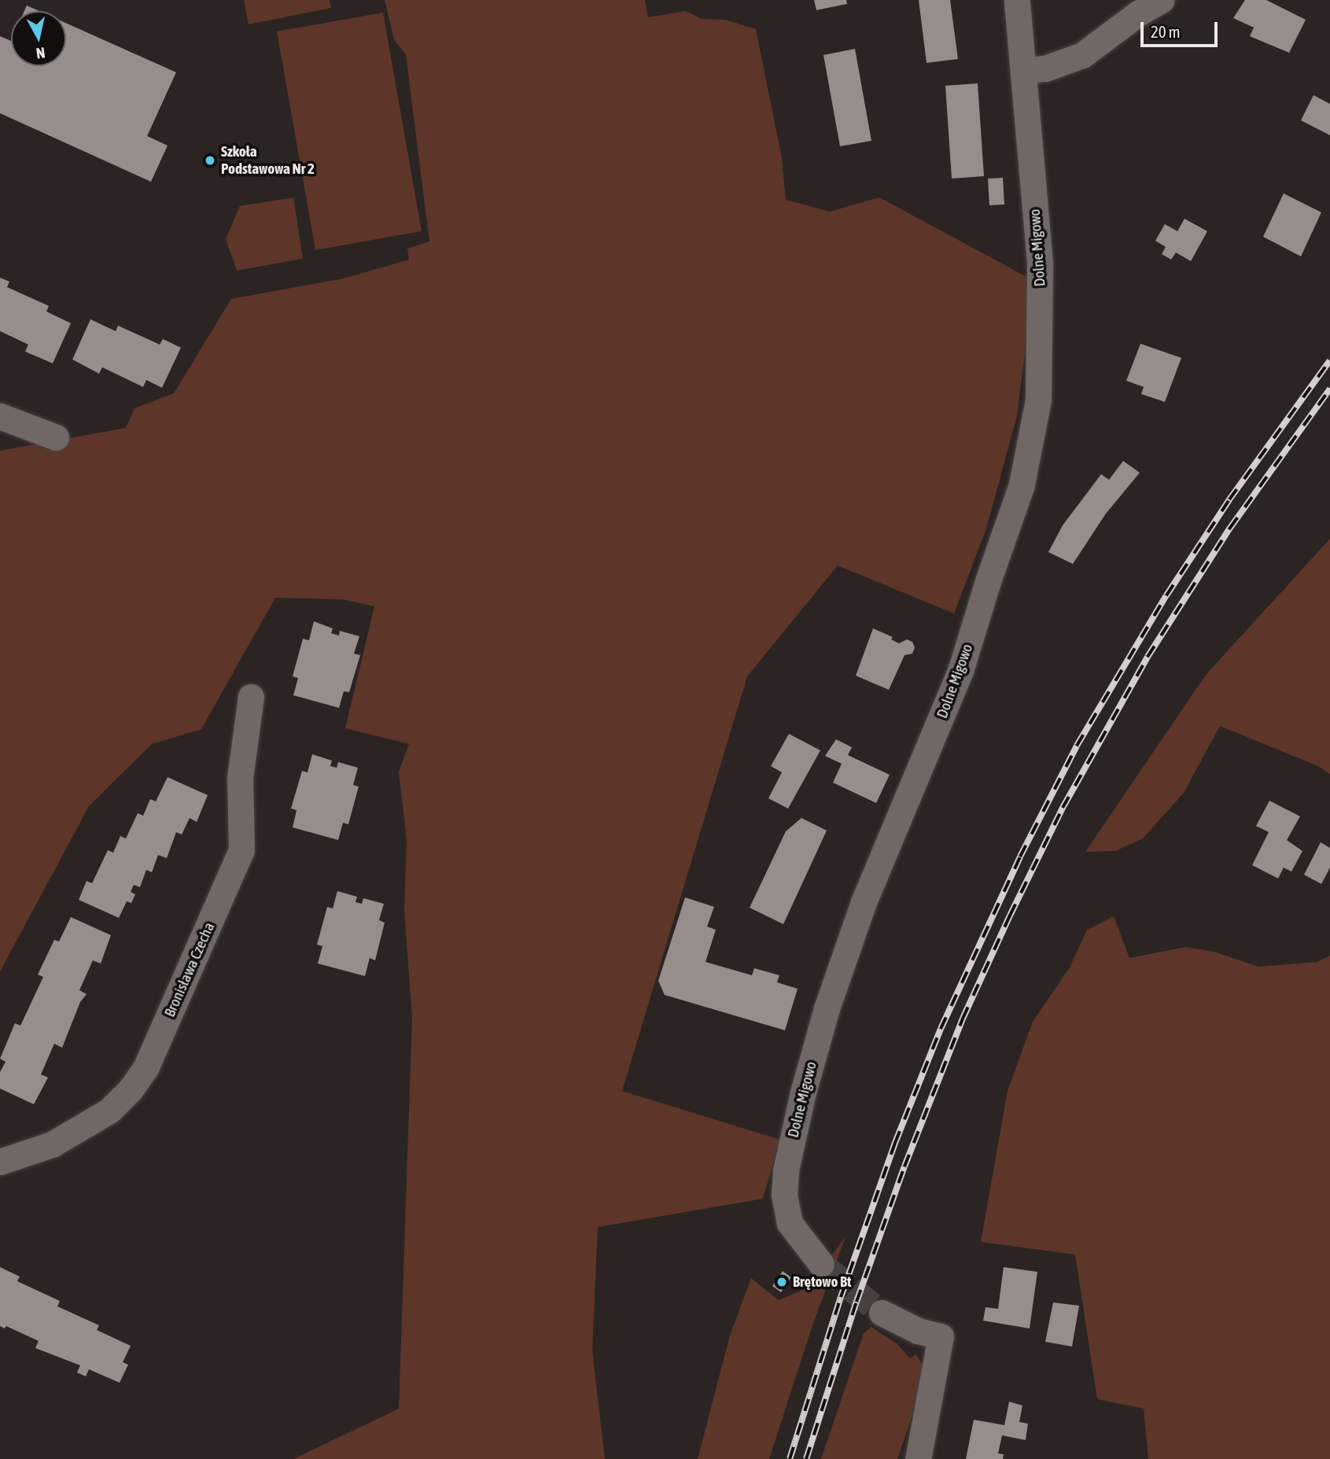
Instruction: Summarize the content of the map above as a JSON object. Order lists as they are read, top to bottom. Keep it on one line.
{"streets":{"street":["Dolne Migowo","Bronisława Czecha"]},"places":["Szkoła Podstawowa Nr 2","Brętowo Bt"],"scale_bar":"20 m","north":"bottom"}
